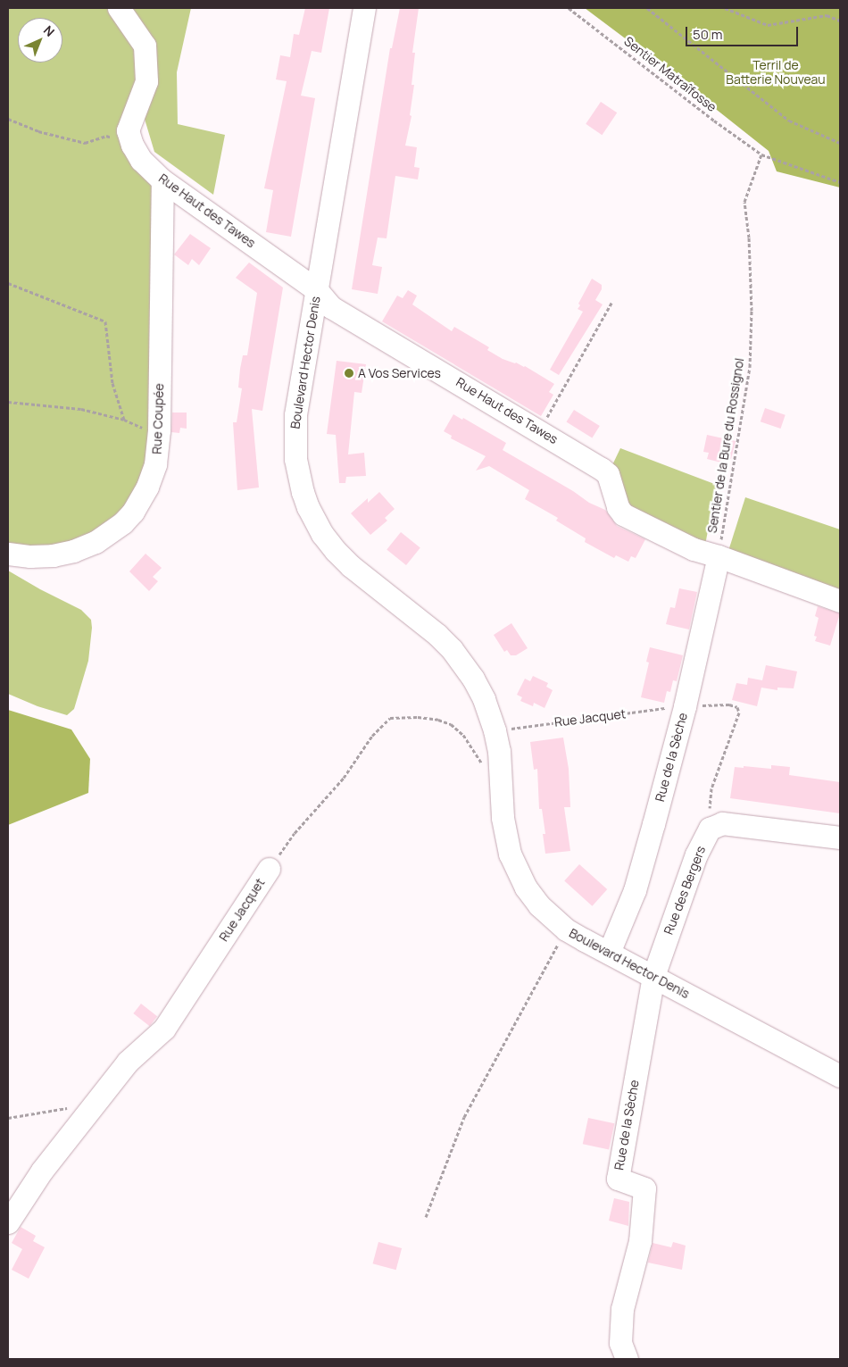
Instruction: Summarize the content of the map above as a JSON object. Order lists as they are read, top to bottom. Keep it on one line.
{"streets":{"street":["Rue Haut des Tawes","Boulevard Hector Denis","Rue Coupée","Rue Jacquet","Rue de la Sèche","Rue des Bergers"],"path":["Sentier Matraîfosse","Sentier de la Bure du Rossignol"]},"crossings":[["Sentier Matraîfosse","Sentier de la Bure du Rossignol"],["Rue Haut des Tawes","Boulevard Hector Denis"],["Rue Haut des Tawes","Rue Coupée"],["Rue Haut des Tawes","Sentier de la Bure du Rossignol"],["Rue Haut des Tawes","Rue de la Sèche"],["Boulevard Hector Denis","Rue Jacquet"],["Boulevard Hector Denis","Rue de la Sèche"],["Boulevard Hector Denis","Rue des Bergers"],["Sentier de la Bure du Rossignol","Rue de la Sèche"],["Rue Jacquet","Rue de la Sèche"],["Rue Jacquet","Rue des Bergers"],["Rue de la Sèche","Rue des Bergers"]],"parks":["Terril de Batterie Nouveau"],"places":["A Vos Services"],"scale_bar":"50 m","north":"top right"}
